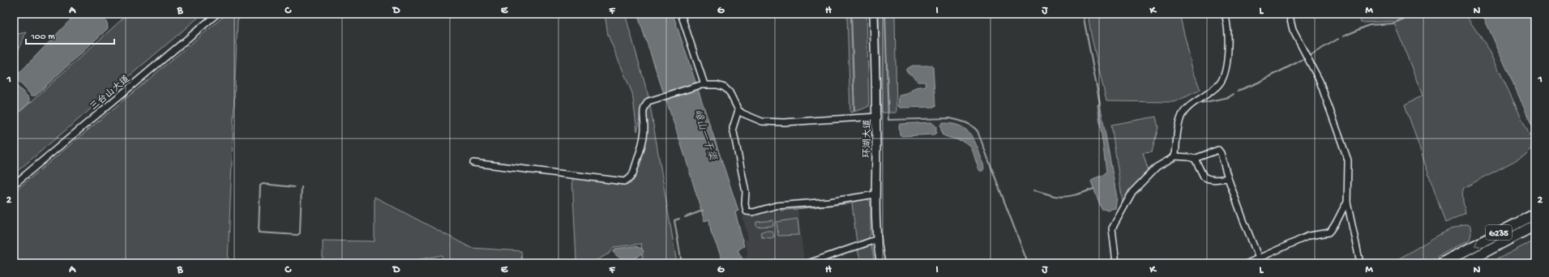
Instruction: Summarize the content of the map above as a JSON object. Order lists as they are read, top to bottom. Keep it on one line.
{"streets":{"highway":["G235"],"main road":["环湖大道"],"street":["三台山大道"]},"water":["嶂山一干渠"],"scale_bar":"100 m","grid":{"columns":["A","B","C","D","E","F","G","H","I","J","K","L","M","N"],"rows":["1","2"]}}
